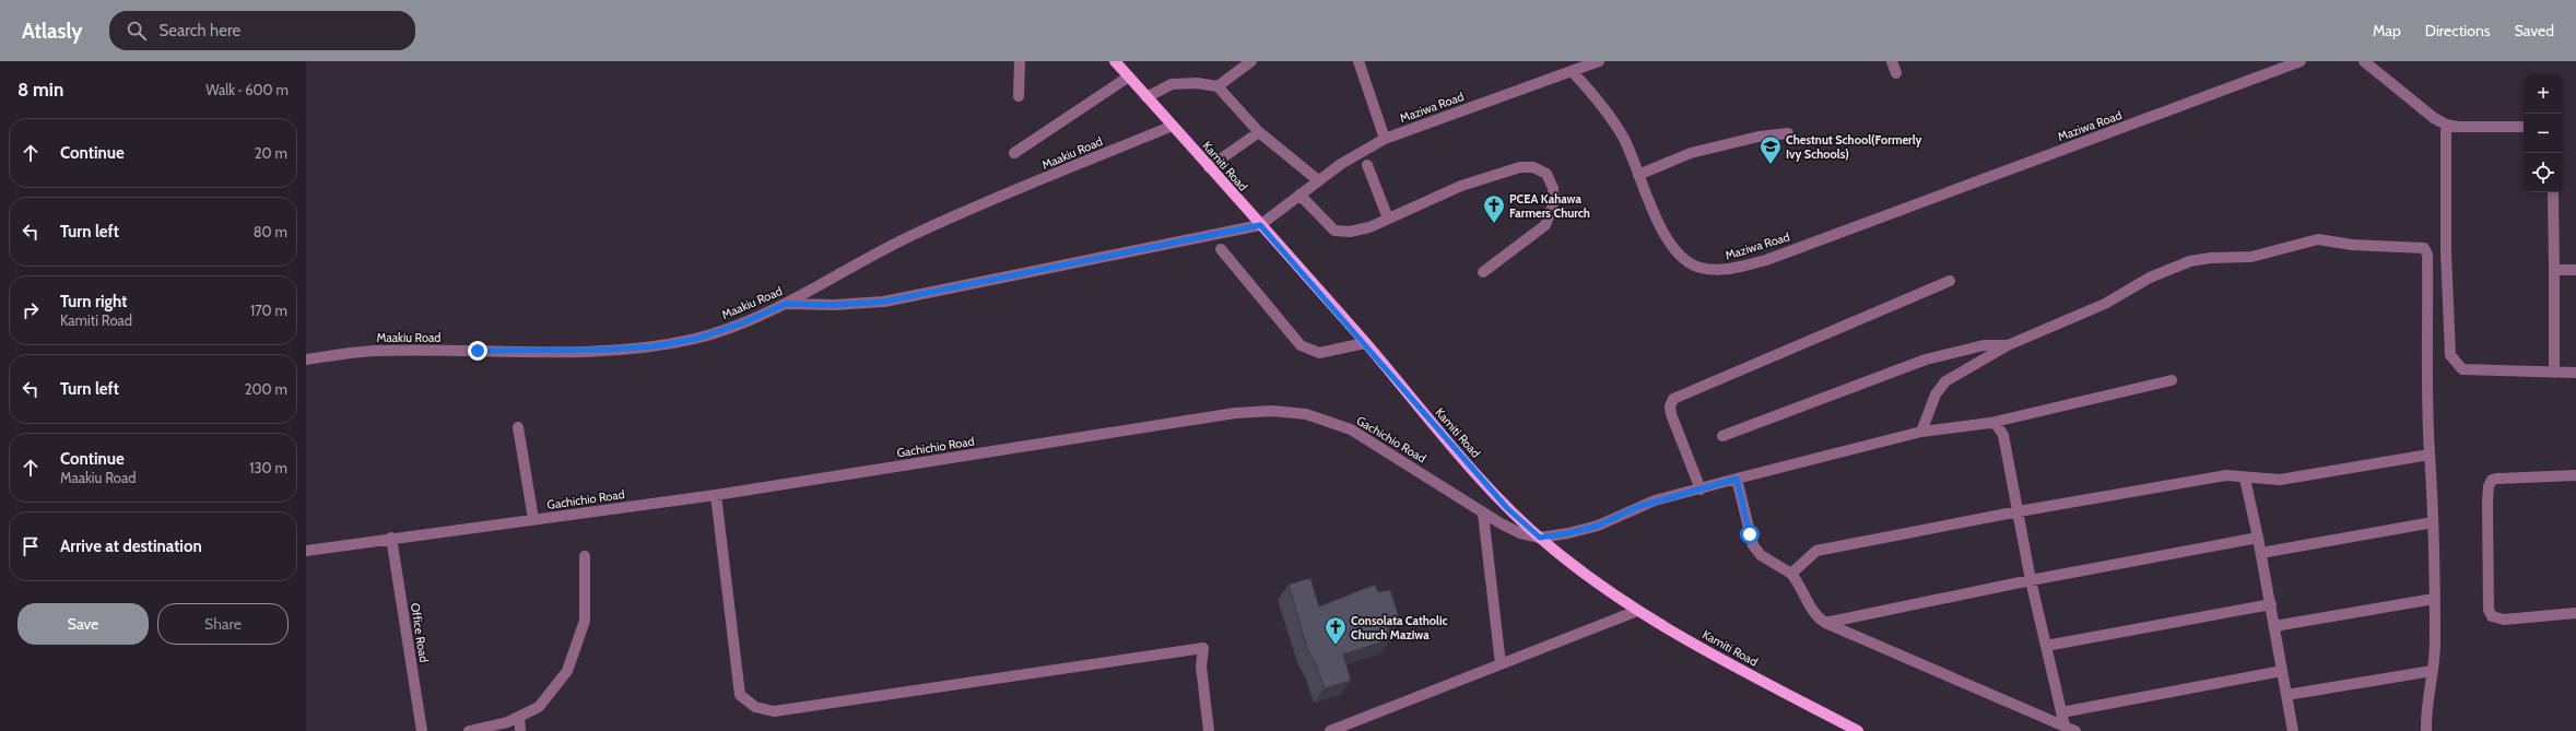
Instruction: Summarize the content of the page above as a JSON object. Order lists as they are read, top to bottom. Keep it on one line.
{"streets":{"main road":["Kamiti Road"],"street":["Maziwa Road","Maakiu Road","Gachichio Road","Office Road"]},"crossings":[["Maziwa Road","Kamiti Road"],["Maakiu Road","Kamiti Road"],["Kamiti Road","Gachichio Road"],["Gachichio Road","Office Road"]],"places":{"school or university":["Chestnut School(Formerly Ivy Schools)"],"church":["PCEA Kahawa Farmers Church","Consolata Catholic Church Maziwa"]},"page":{"header":"Atlasly","search":"Search here","nav":["Map","Directions","Saved"],"heading":["8 min","Walk · 600 m"],"map_buttons":["+","−"],"list":[["Continue","20 m"],["Turn left","80 m"],["Turn right","Kamiti Road","170 m"],["Turn left","200 m"],["Continue","Maakiu Road","130 m"],"Arrive at destination"],"buttons":["Save","Share"]}}
